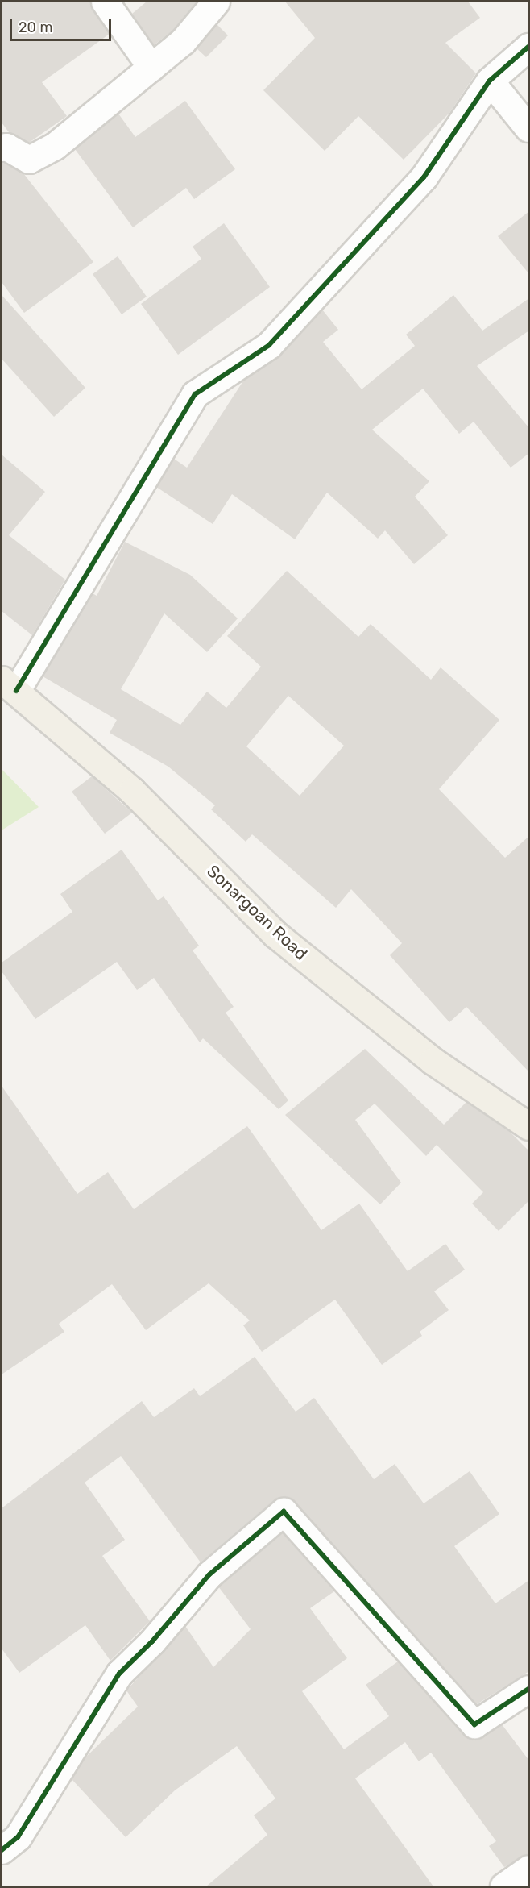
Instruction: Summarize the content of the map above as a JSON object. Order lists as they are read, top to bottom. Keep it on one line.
{"streets":{"main road":["Sonargoan Road"]},"scale_bar":"20 m"}
